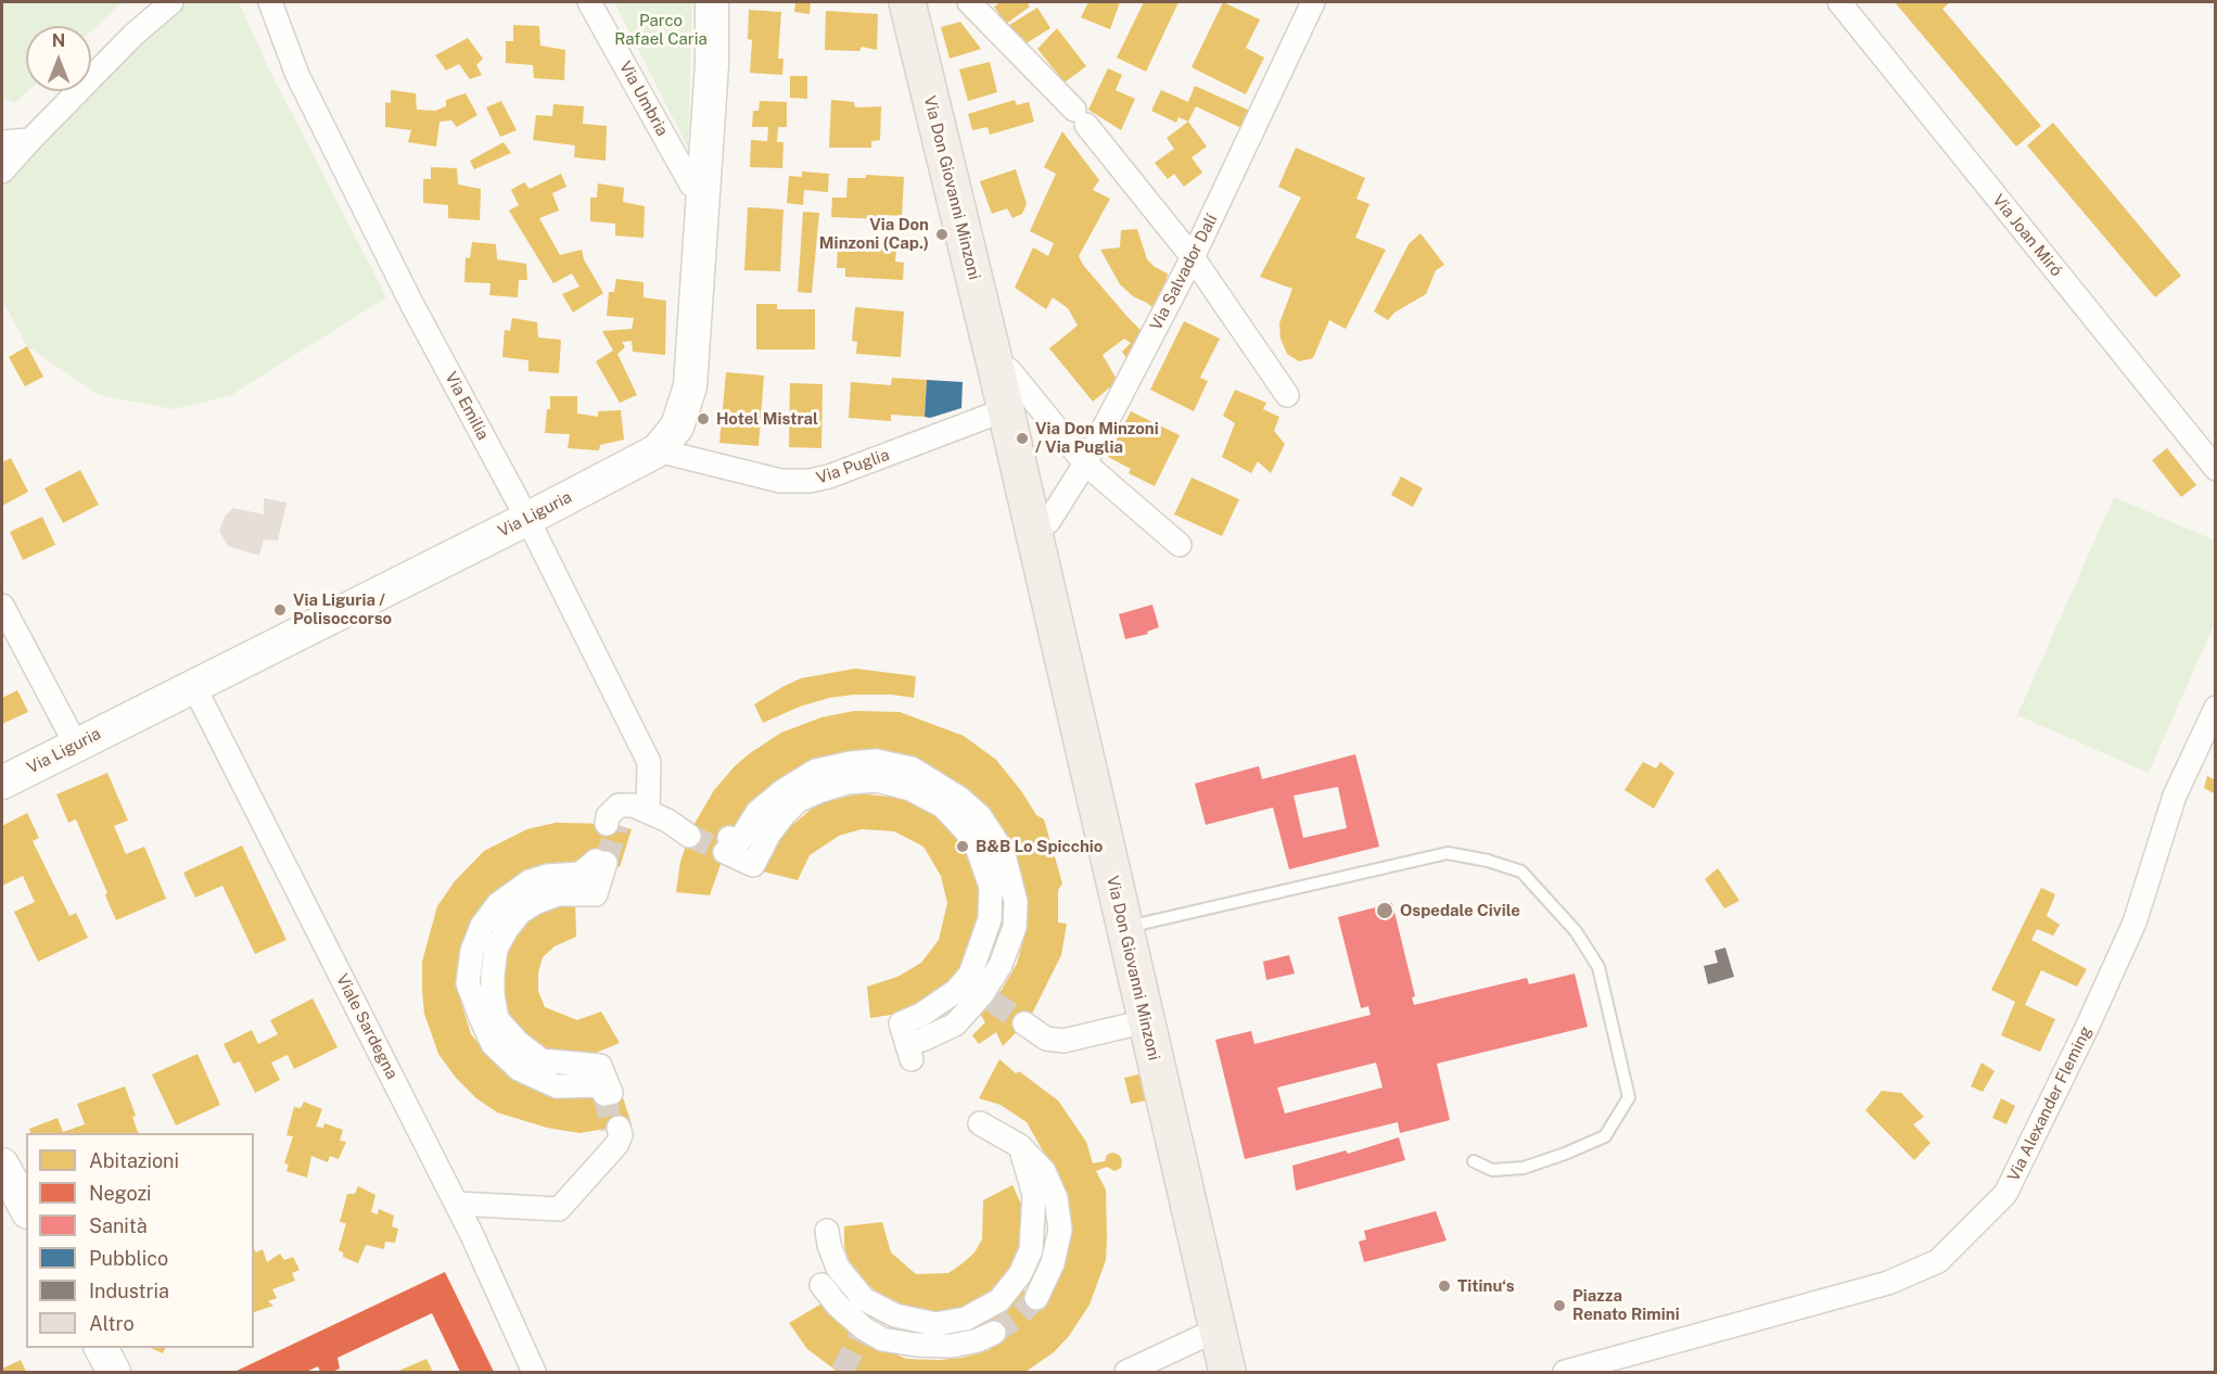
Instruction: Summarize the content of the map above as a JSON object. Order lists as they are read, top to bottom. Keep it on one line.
{"streets":{"main road":["Via Don Giovanni Minzoni"],"street":["Via Umbria","Via Joan Miró","Via Salvador Dalí","Via Emilia","Via Puglia","Via Liguria","Viale Sardegna","Via Alexander Fleming"]},"crossings":[["Via Umbria","Via Liguria"],["Via Don Giovanni Minzoni","Via Salvador Dalí"],["Via Don Giovanni Minzoni","Via Puglia"],["Via Emilia","Via Liguria"],["Via Puglia","Via Liguria"],["Via Liguria","Viale Sardegna"]],"parks":["Parco Rafael Caria"],"places":["Via Don Minzoni (Cap.)","Hotel Mistral","Via Don Minzoni / Via Puglia","Via Liguria / Polisoccorso","B&B Lo Spicchio","Ospedale Civile","Titinu‘s","Piazza Renato Rimini"],"legend":["Abitazioni","Negozi","Sanità","Pubblico","Industria","Altro"],"north":"top"}
